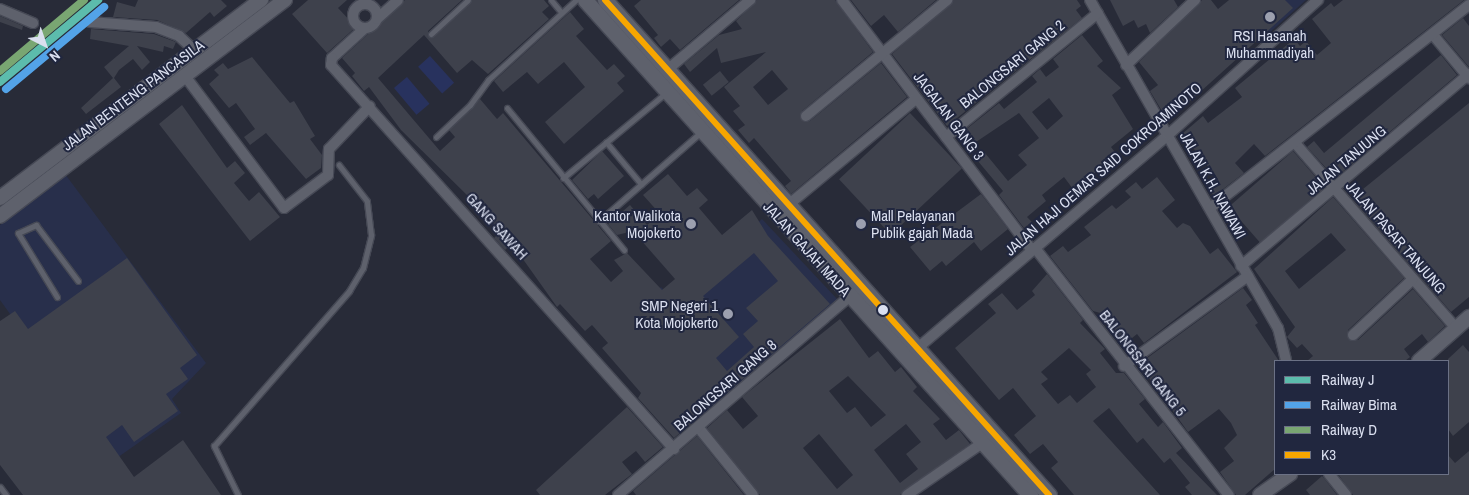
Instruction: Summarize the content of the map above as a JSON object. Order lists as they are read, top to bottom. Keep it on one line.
{"streets":{"main road":["JALAN GAJAH MADA"],"street":["BALONGSARI GANG 2","JALAN BENTENG PANCASILA","JAGALAN GANG 3","JALAN TANJUNG","JALAN HAJI OEMAR SAID COKROAMINOTO","JALAN K.H. NAWAWI","GANG SAWAH","JALAN PASAR TANJUNG","BALONGSARI GANG 5","BALONGSARI GANG 8"]},"crossings":[["BALONGSARI GANG 2","JAGALAN GANG 3"],["BALONGSARI GANG 2","JALAN K.H. NAWAWI"],["JAGALAN GANG 3","JALAN HAJI OEMAR SAID COKROAMINOTO"],["JAGALAN GANG 3","BALONGSARI GANG 5"],["JALAN TANJUNG","JALAN K.H. NAWAWI"],["JALAN TANJUNG","JALAN PASAR TANJUNG"],["JALAN HAJI OEMAR SAID COKROAMINOTO","JALAN K.H. NAWAWI"],["JALAN HAJI OEMAR SAID COKROAMINOTO","JALAN GAJAH MADA"],["JALAN HAJI OEMAR SAID COKROAMINOTO","BALONGSARI GANG 5"],["GANG SAWAH","BALONGSARI GANG 8"],["JALAN GAJAH MADA","BALONGSARI GANG 8"]],"places":["RSI Hasanah Muhammadiyah","Kantor Walikota Mojokerto","Mall Pelayanan Publik gajah Mada","SMP Negeri 1 Kota Mojokerto"],"lines":["rail line J","rail line D","transit line K3","rail line Bima"],"legend":["Railway J","Railway Bima","Railway D","K3"],"north":"bottom right"}
